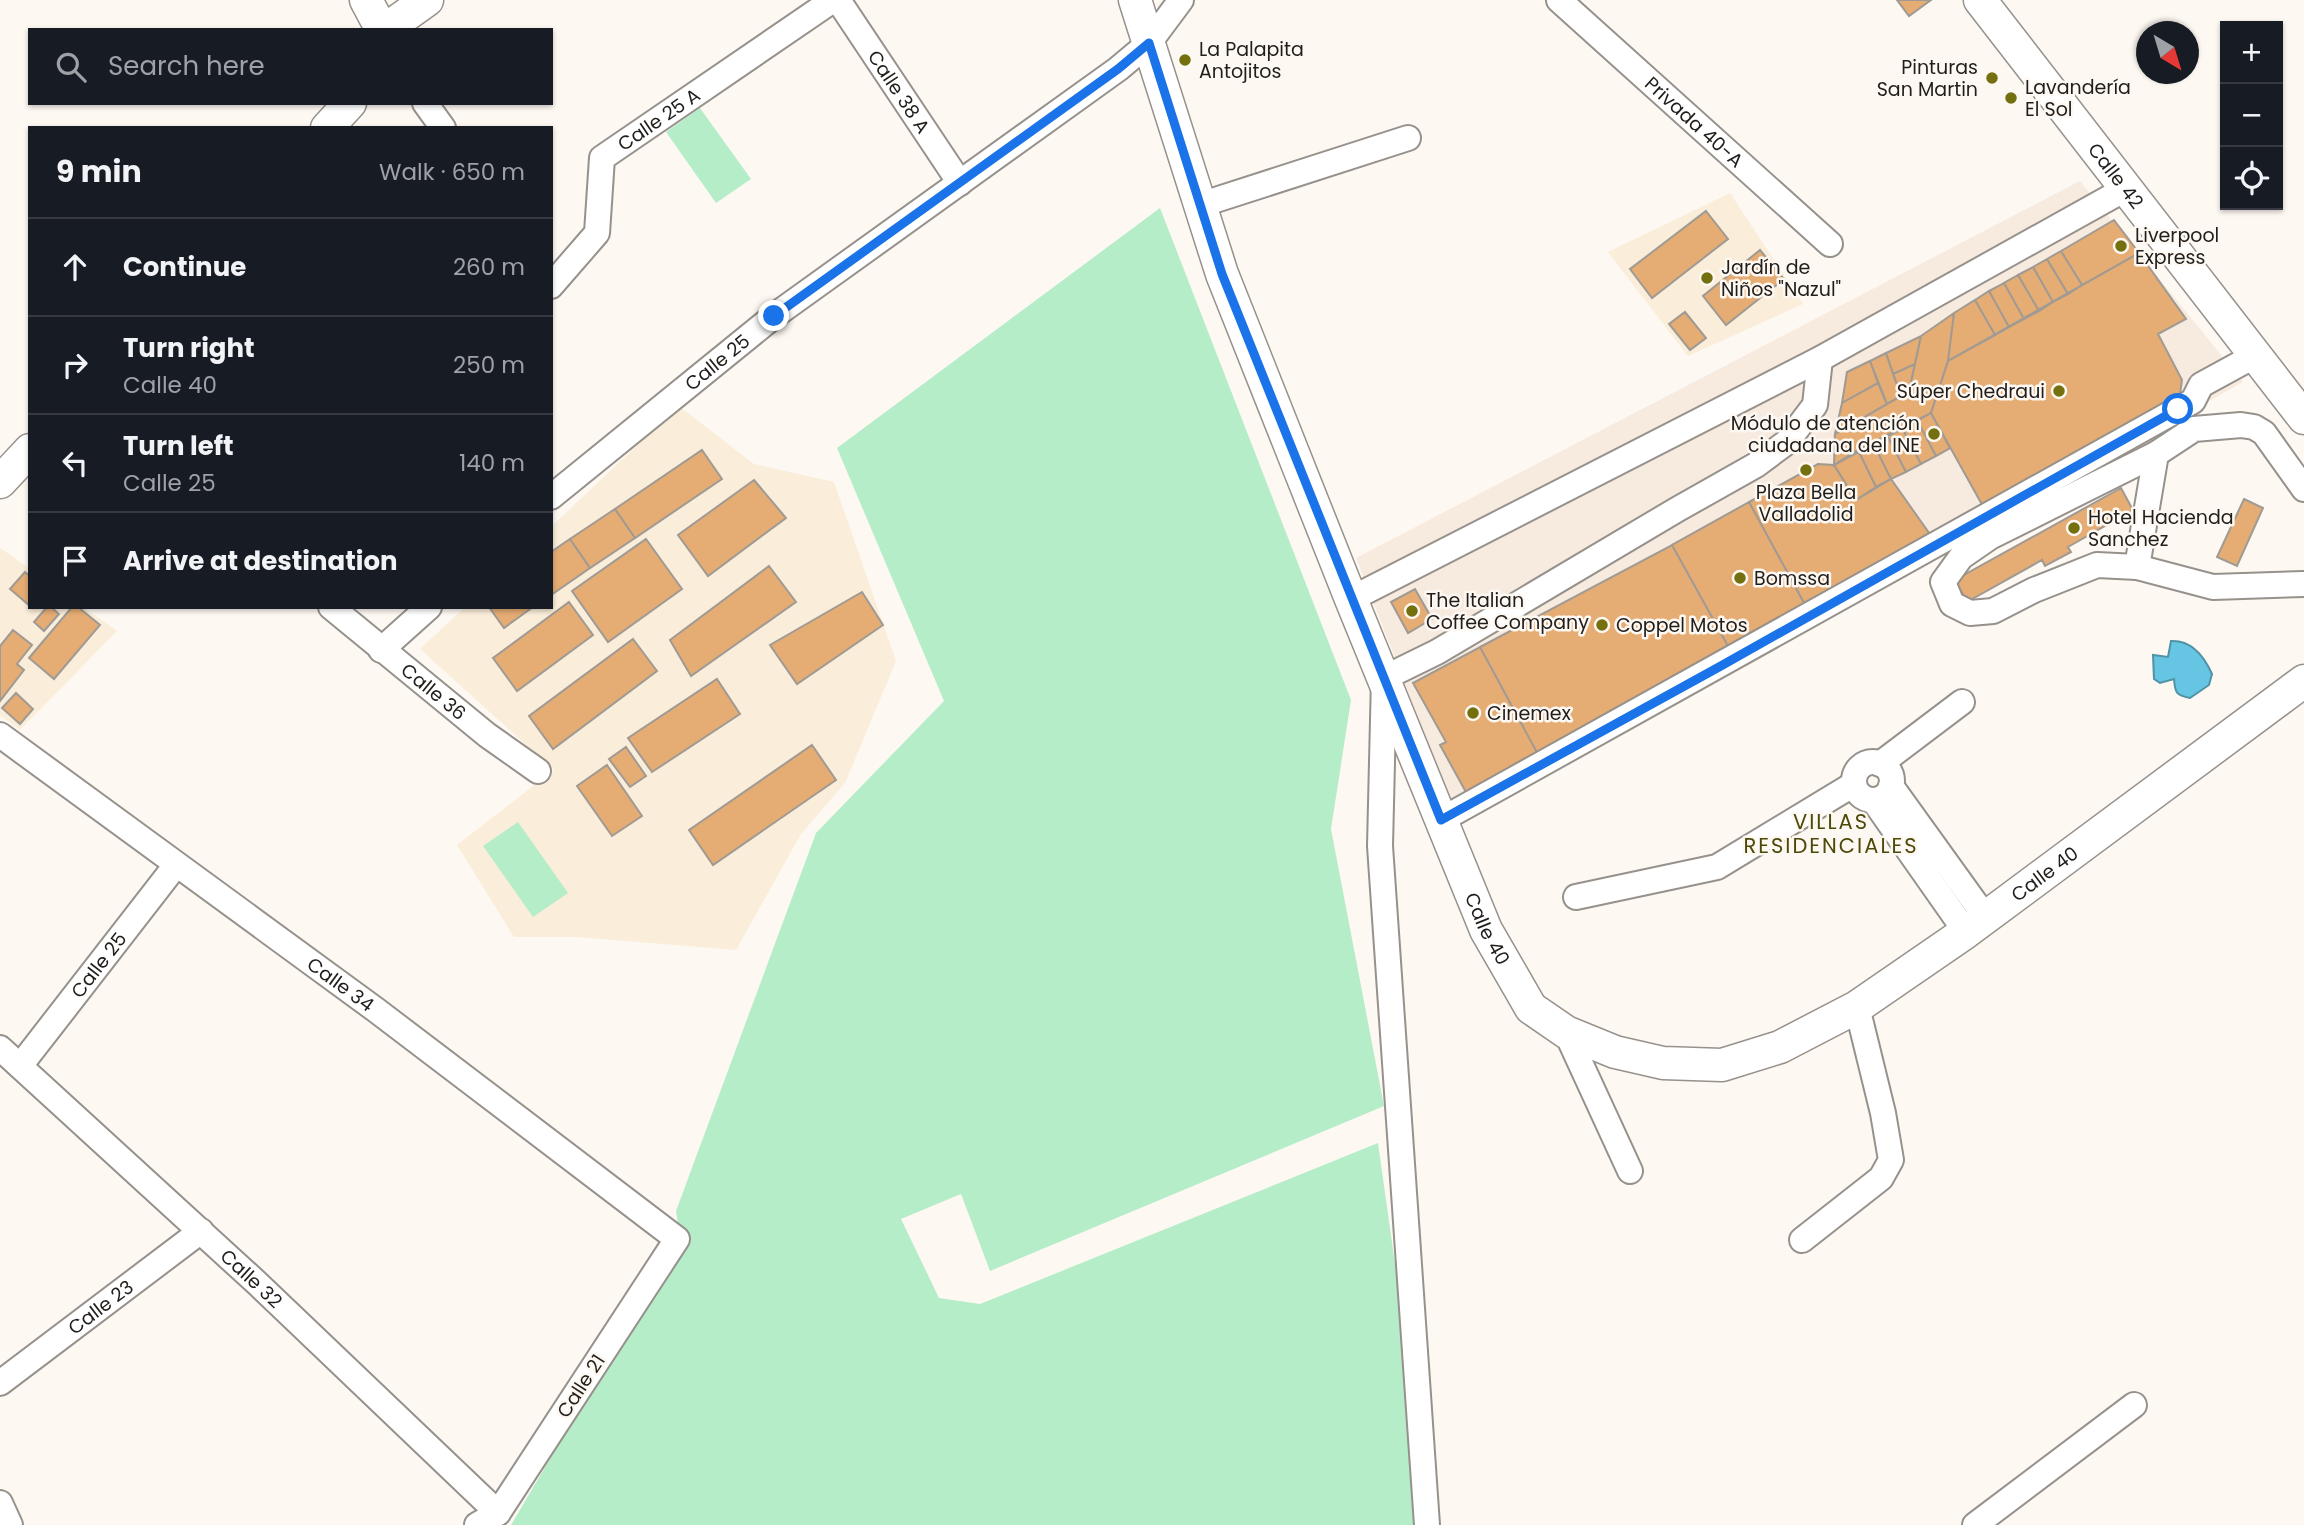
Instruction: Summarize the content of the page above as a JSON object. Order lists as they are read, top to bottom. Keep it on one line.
{"streets":{"main road":["Calle 42","Calle 40"],"street":["Calle 38 A","Calle 25 A","Privada 40-A","Calle 25","Calle 36","Calle 34","Calle 32","Calle 23","Calle 21"]},"crossings":[["Calle 38 A","Calle 25 A"],["Calle 38 A","Calle 25"],["Calle 25","Calle 40"],["Calle 25","Calle 34"],["Calle 25","Calle 32"],["Calle 34","Calle 21"],["Calle 32","Calle 23"],["Calle 32","Calle 21"]],"districts":["VILLAS RESIDENCIALES"],"places":["La Palapita Antojitos","Pinturas San Martin","Lavandería El Sol","Liverpool Express","Jardín de Niños \"Nazul\"","Súper Chedraui","Módulo de atención ciudadana del INE","Plaza Bella Valladolid","Hotel Hacienda Sanchez","Bomssa","The Italian Coffee Company","Coppel Motos","Cinemex"],"north":"bottom right","page":{"map_buttons":["+","−"],"search":"Search here","heading":["9 min","Walk · 650 m"],"list":[["Continue","260 m"],["Turn right","Calle 40","250 m"],["Turn left","Calle 25","140 m"],"Arrive at destination"]}}
